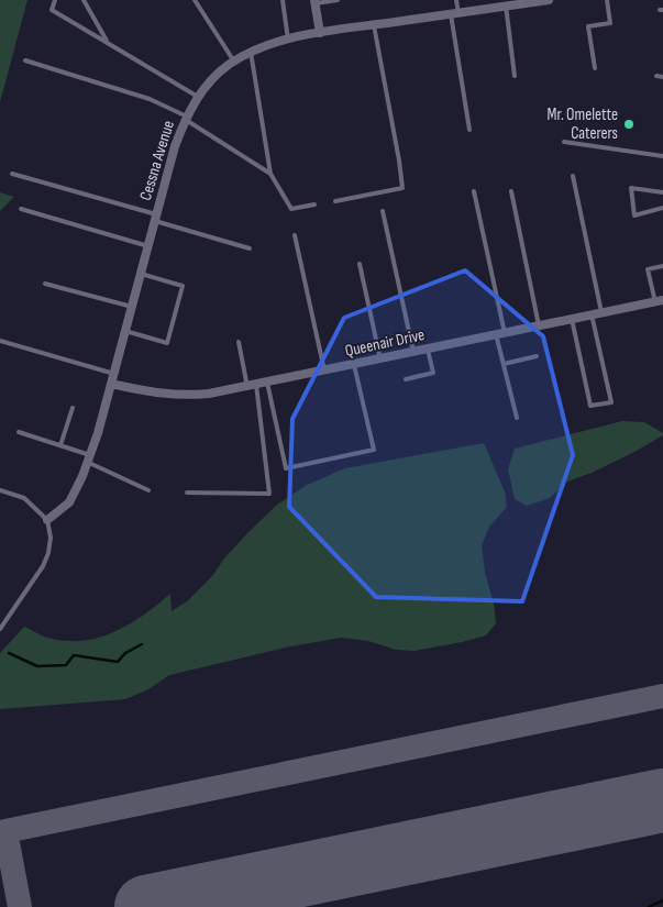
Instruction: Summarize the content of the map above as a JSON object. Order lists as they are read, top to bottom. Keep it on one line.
{"streets":{"street":["Cessna Avenue","Queenair Drive"]},"crossings":[["Cessna Avenue","Queenair Drive"]],"places":["Mr. Omelette Caterers"]}
